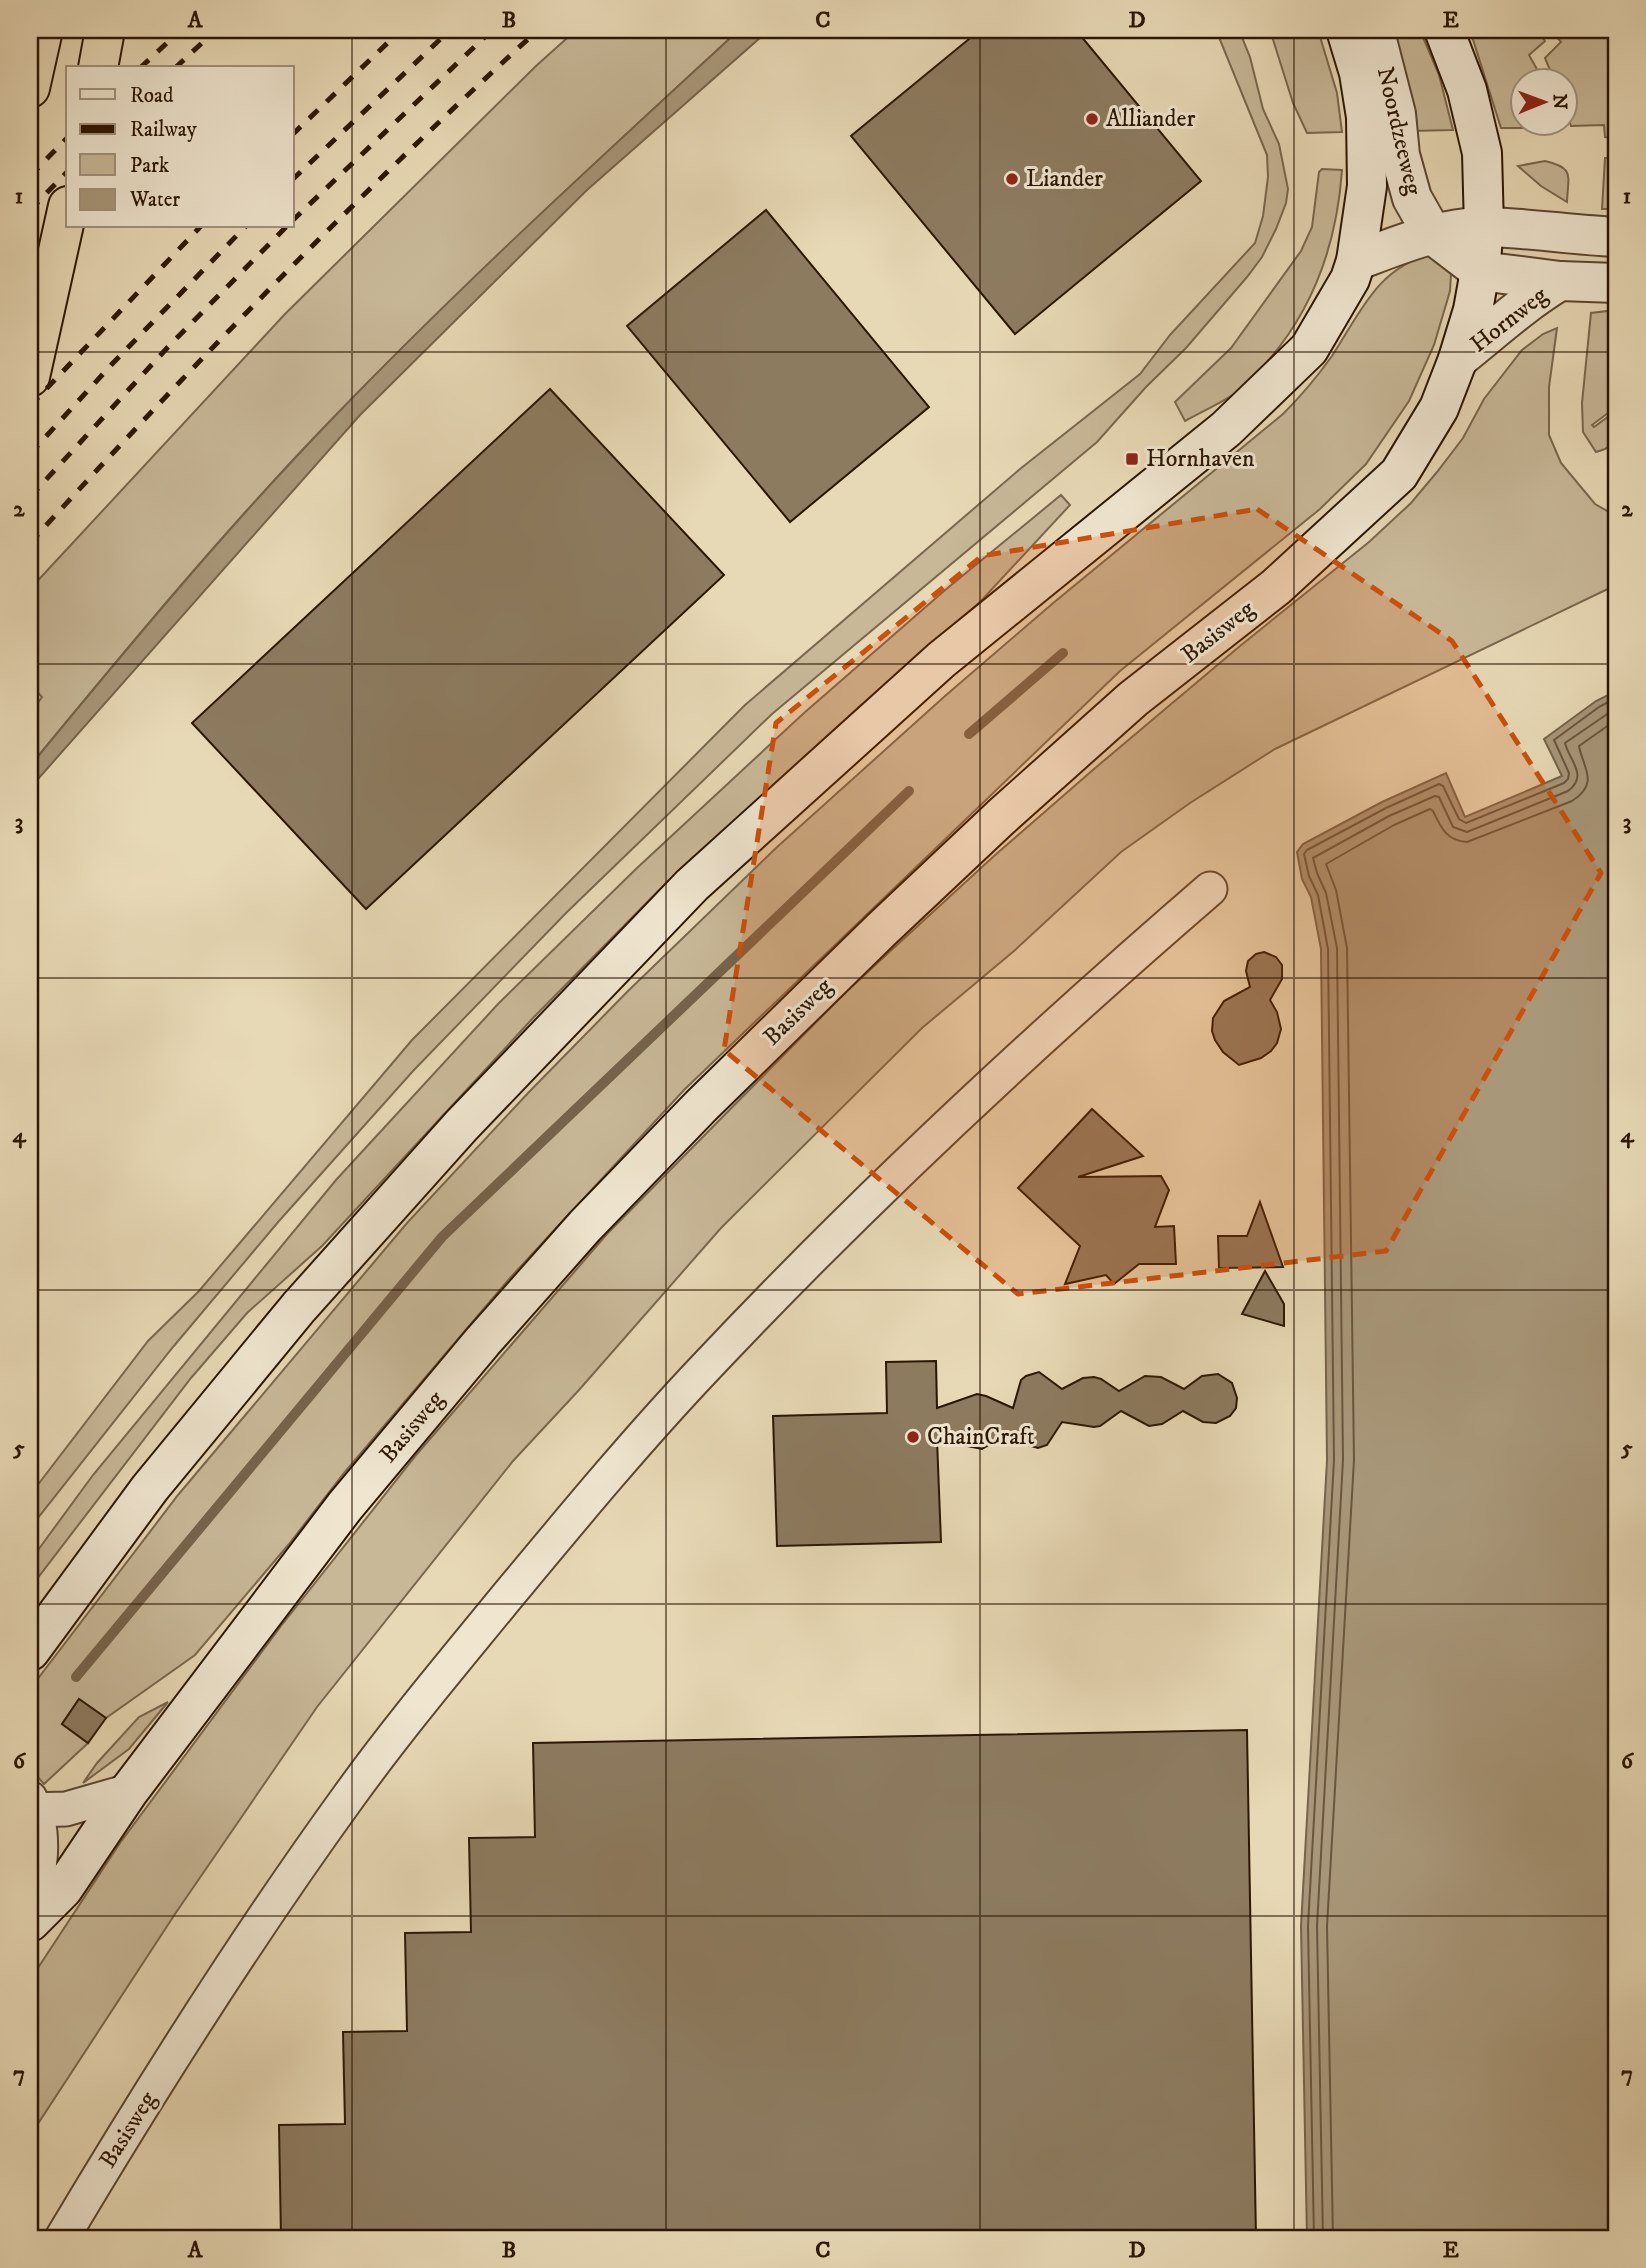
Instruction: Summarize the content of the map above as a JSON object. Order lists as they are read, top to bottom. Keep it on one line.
{"streets":{"main road":["Noordzeeweg","Hornweg","Basisweg"]},"crossings":[["Noordzeeweg","Hornweg"],["Noordzeeweg","Basisweg"],["Hornweg","Basisweg"]],"places":{"other":["Alliander","Liander","ChainCraft"],"transit":["Hornhaven"]},"legend":["Road","Railway","Park","Water"],"north":"right","grid":{"columns":["A","B","C","D","E"],"rows":["1","2","3","4","5","6","7"]}}
